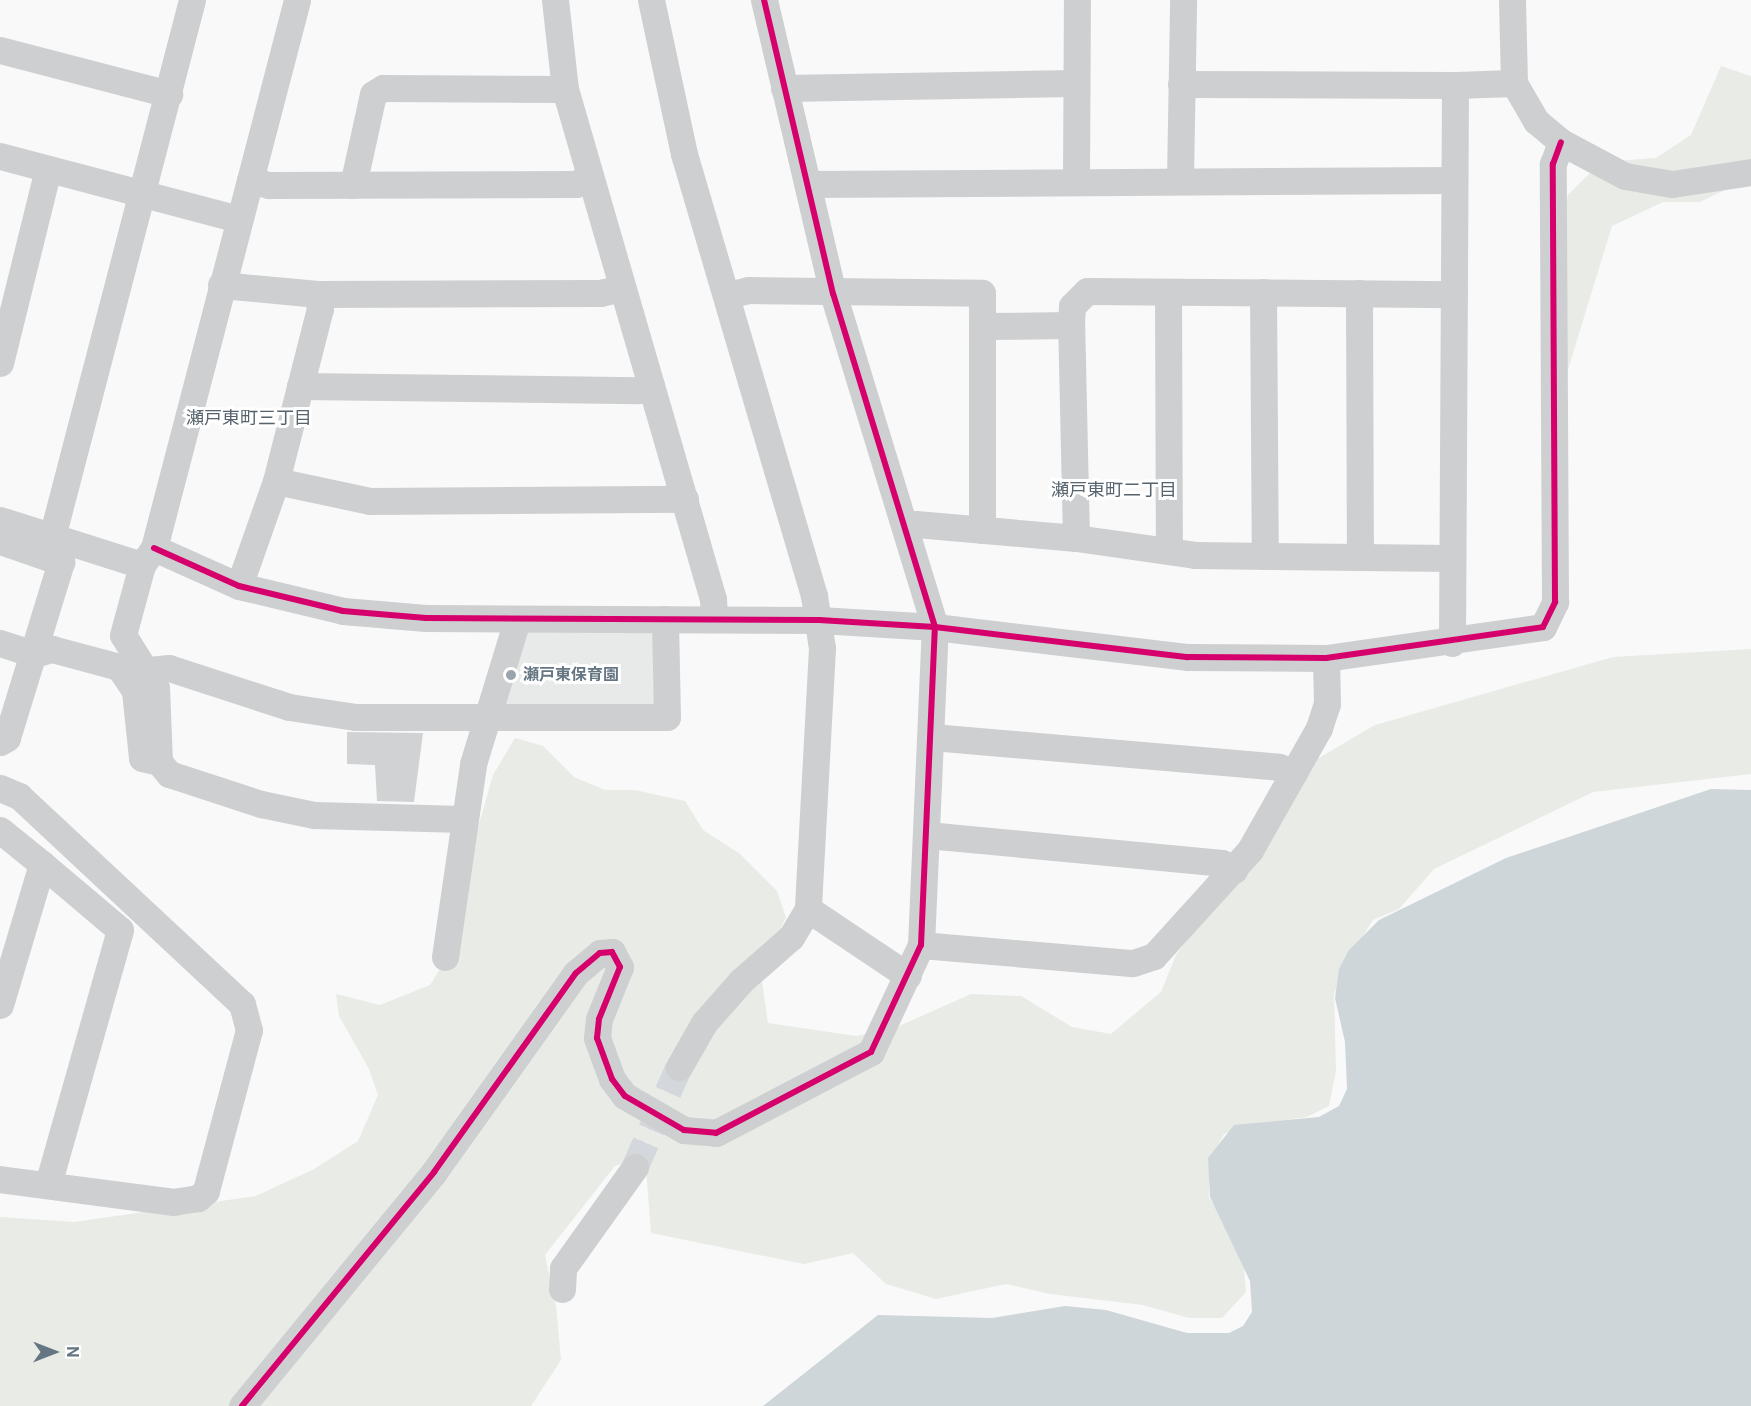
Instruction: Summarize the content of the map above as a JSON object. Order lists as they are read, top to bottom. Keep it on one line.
{"districts":["瀬戸東町三丁目","瀬戸東町二丁目"],"places":["瀬戸東保育園"],"north":"right"}
